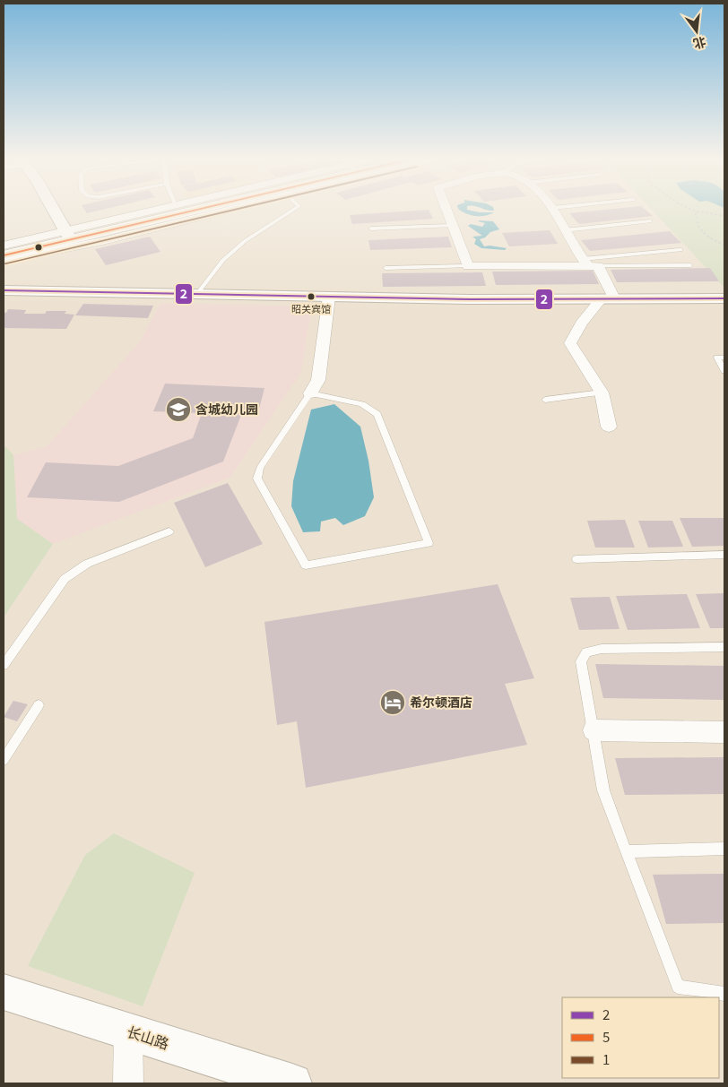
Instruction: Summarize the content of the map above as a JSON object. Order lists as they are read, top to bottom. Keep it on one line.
{"streets":{"street":["长山路"]},"places":{"other":["昭关宾馆"],"school or university":["含城幼儿园"],"hotel":["希尔顿酒店"]},"lines":["transit line 5","transit line 1","transit line 2"],"legend":["2","5","1"],"north":"bottom"}
